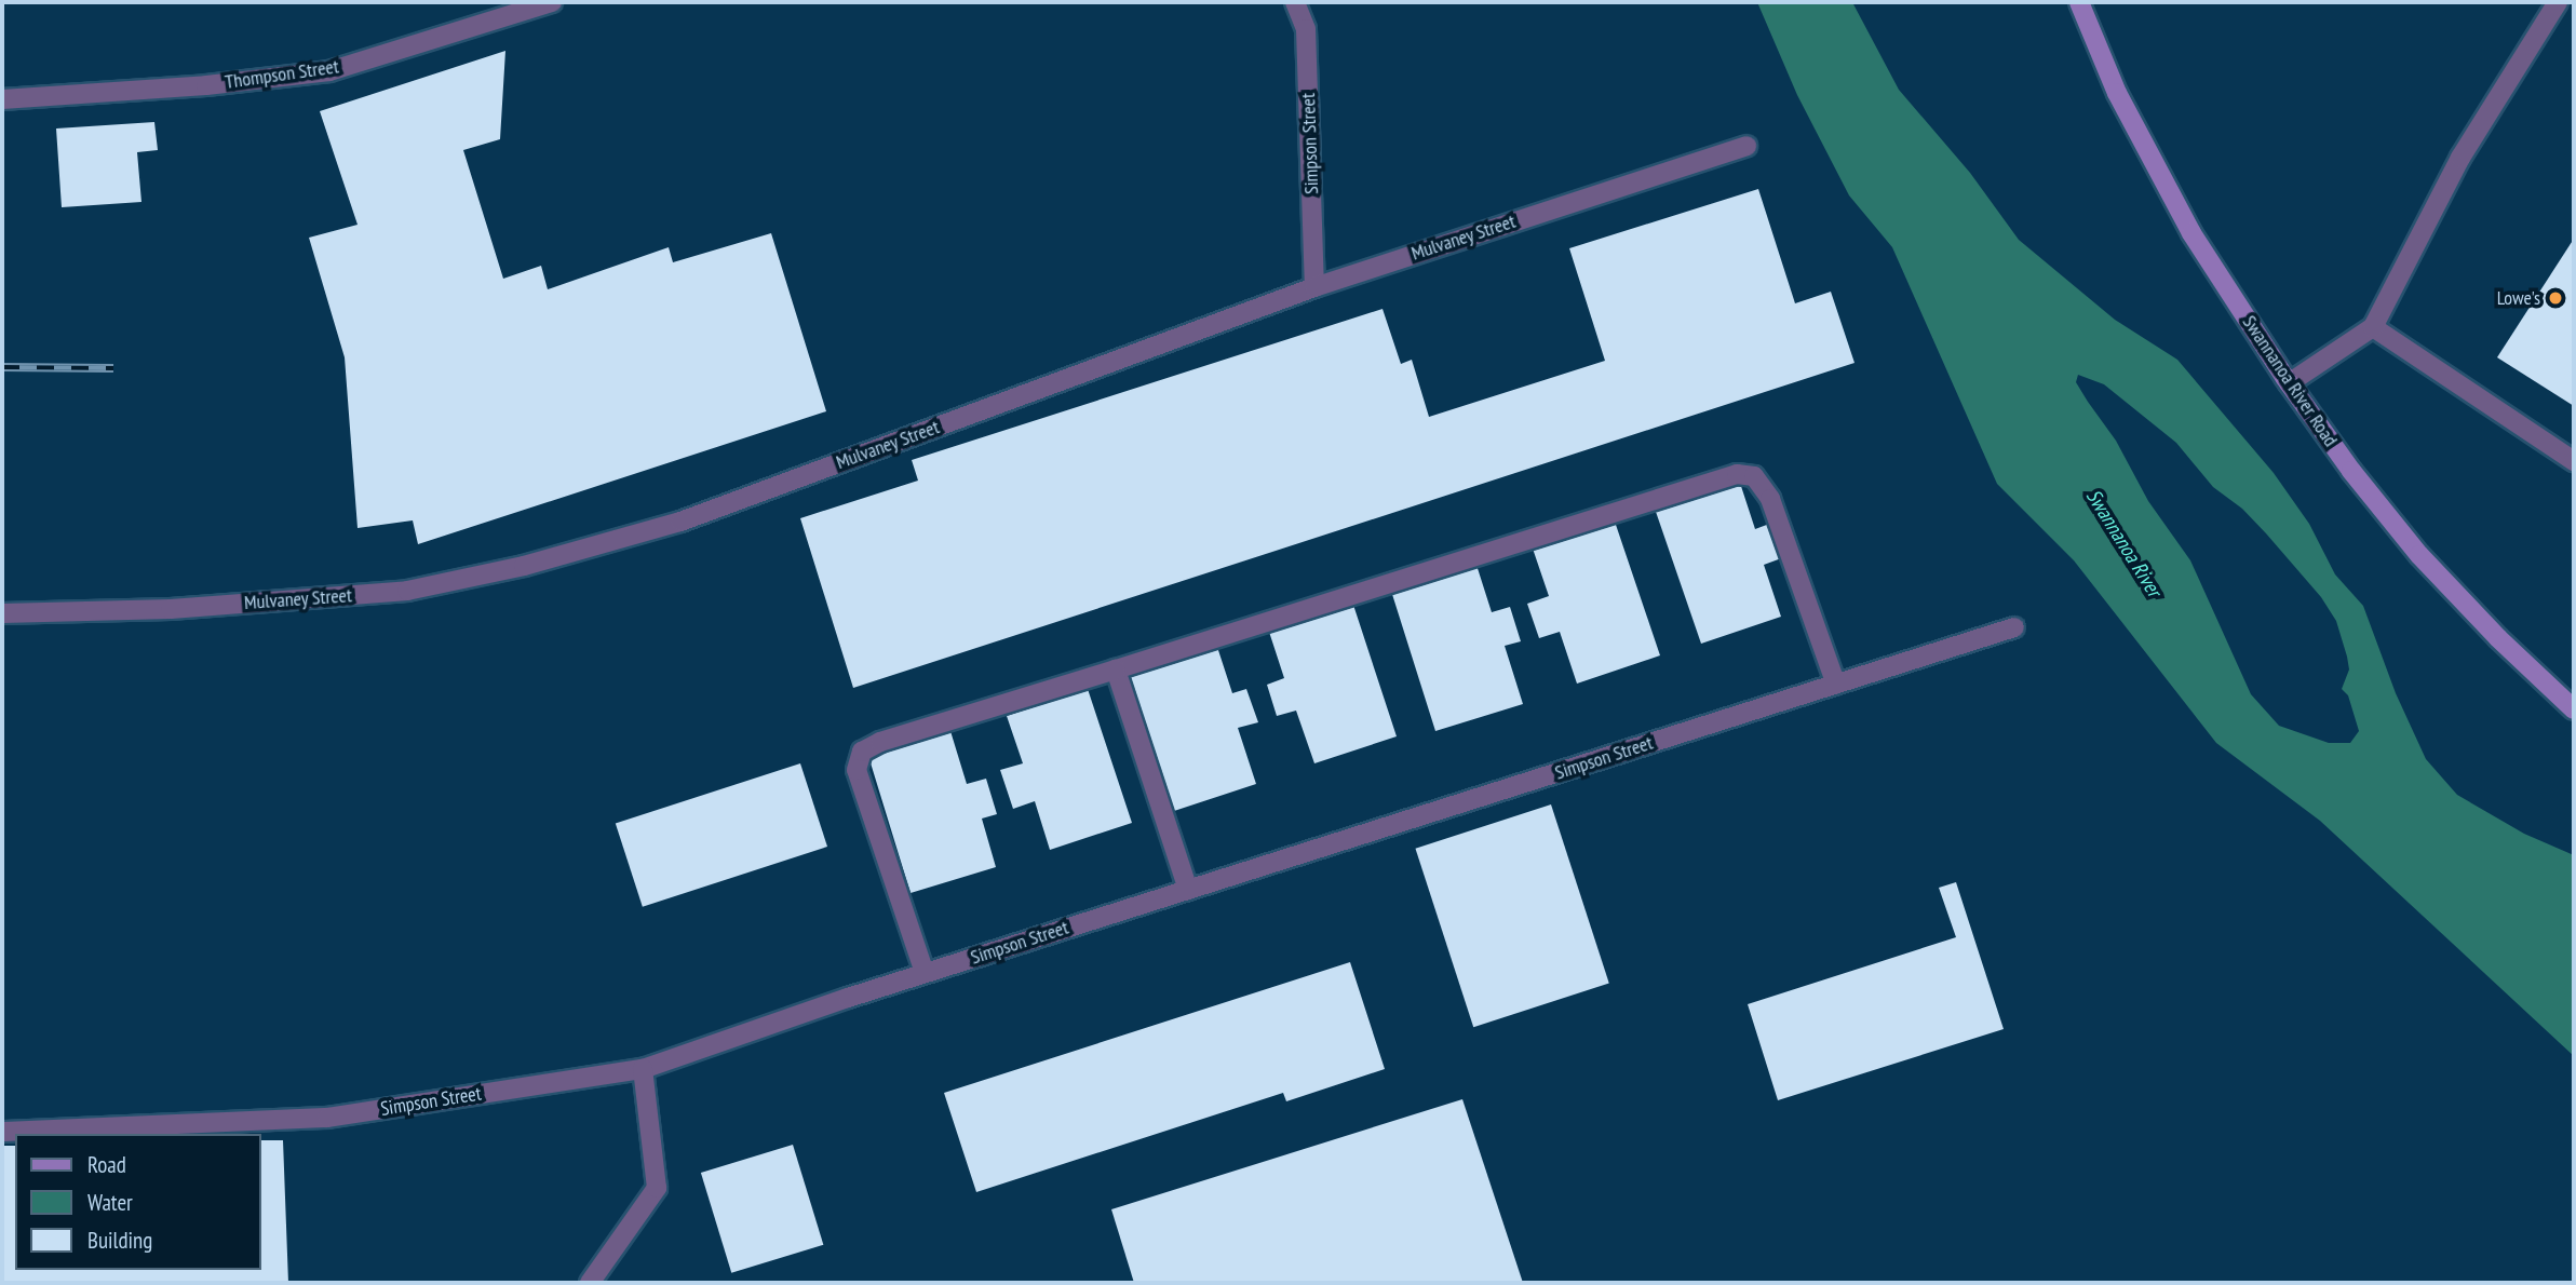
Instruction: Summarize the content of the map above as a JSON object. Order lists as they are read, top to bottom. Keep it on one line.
{"streets":{"main road":["Swannanoa River Road"],"street":["Thompson Street","Simpson Street","Mulvaney Street"]},"crossings":[["Simpson Street","Mulvaney Street"]],"water":["Swannanoa River"],"places":["Lowe's"],"legend":["Road","Water","Building"]}
